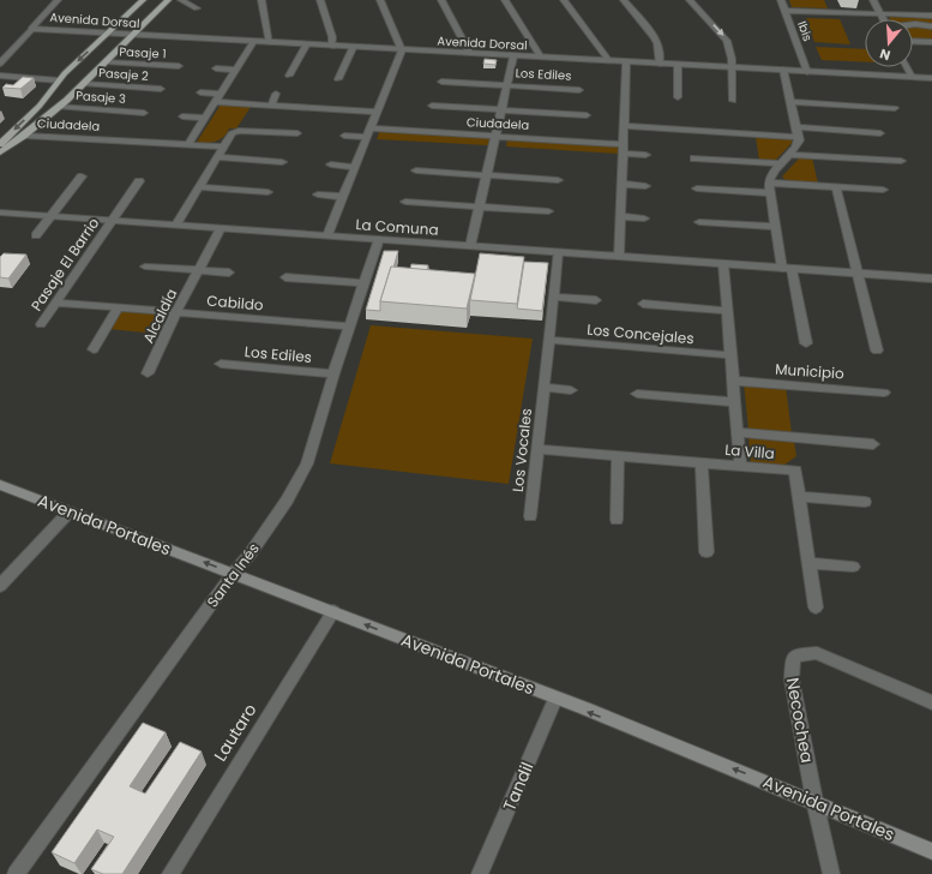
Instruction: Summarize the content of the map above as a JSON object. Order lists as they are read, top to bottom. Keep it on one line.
{"streets":{"main road":["Avenida Portales"],"street":["Avenida Dorsal","Ibis","Pasaje 1","Pasaje 2","Los Ediles","Pasaje 3","Ciudadela","La Comuna","Pasaje El Barrio","Cabildo","Alcaldía","Los Concejales","Municipio","Los Vocales","La Villa","Santa Inés","Necochea","Lautaro","Tandil"]},"crossings":[["Avenida Dorsal","Ibis"],["Avenida Dorsal","Los Ediles"],["Los Ediles","Ciudadela"],["Los Ediles","La Comuna"],["Los Ediles","Santa Inés"],["La Comuna","Pasaje El Barrio"],["La Comuna","Alcaldía"],["La Comuna","Los Vocales"],["La Comuna","Santa Inés"],["Pasaje El Barrio","Cabildo"],["Cabildo","Alcaldía"],["Cabildo","Santa Inés"],["Los Concejales","Los Vocales"],["Los Vocales","La Villa"],["Avenida Portales","Santa Inés"],["Avenida Portales","Necochea"],["Avenida Portales","Lautaro"],["Avenida Portales","Tandil"]],"one_way":["Avenida Portales"],"north":"bottom"}
